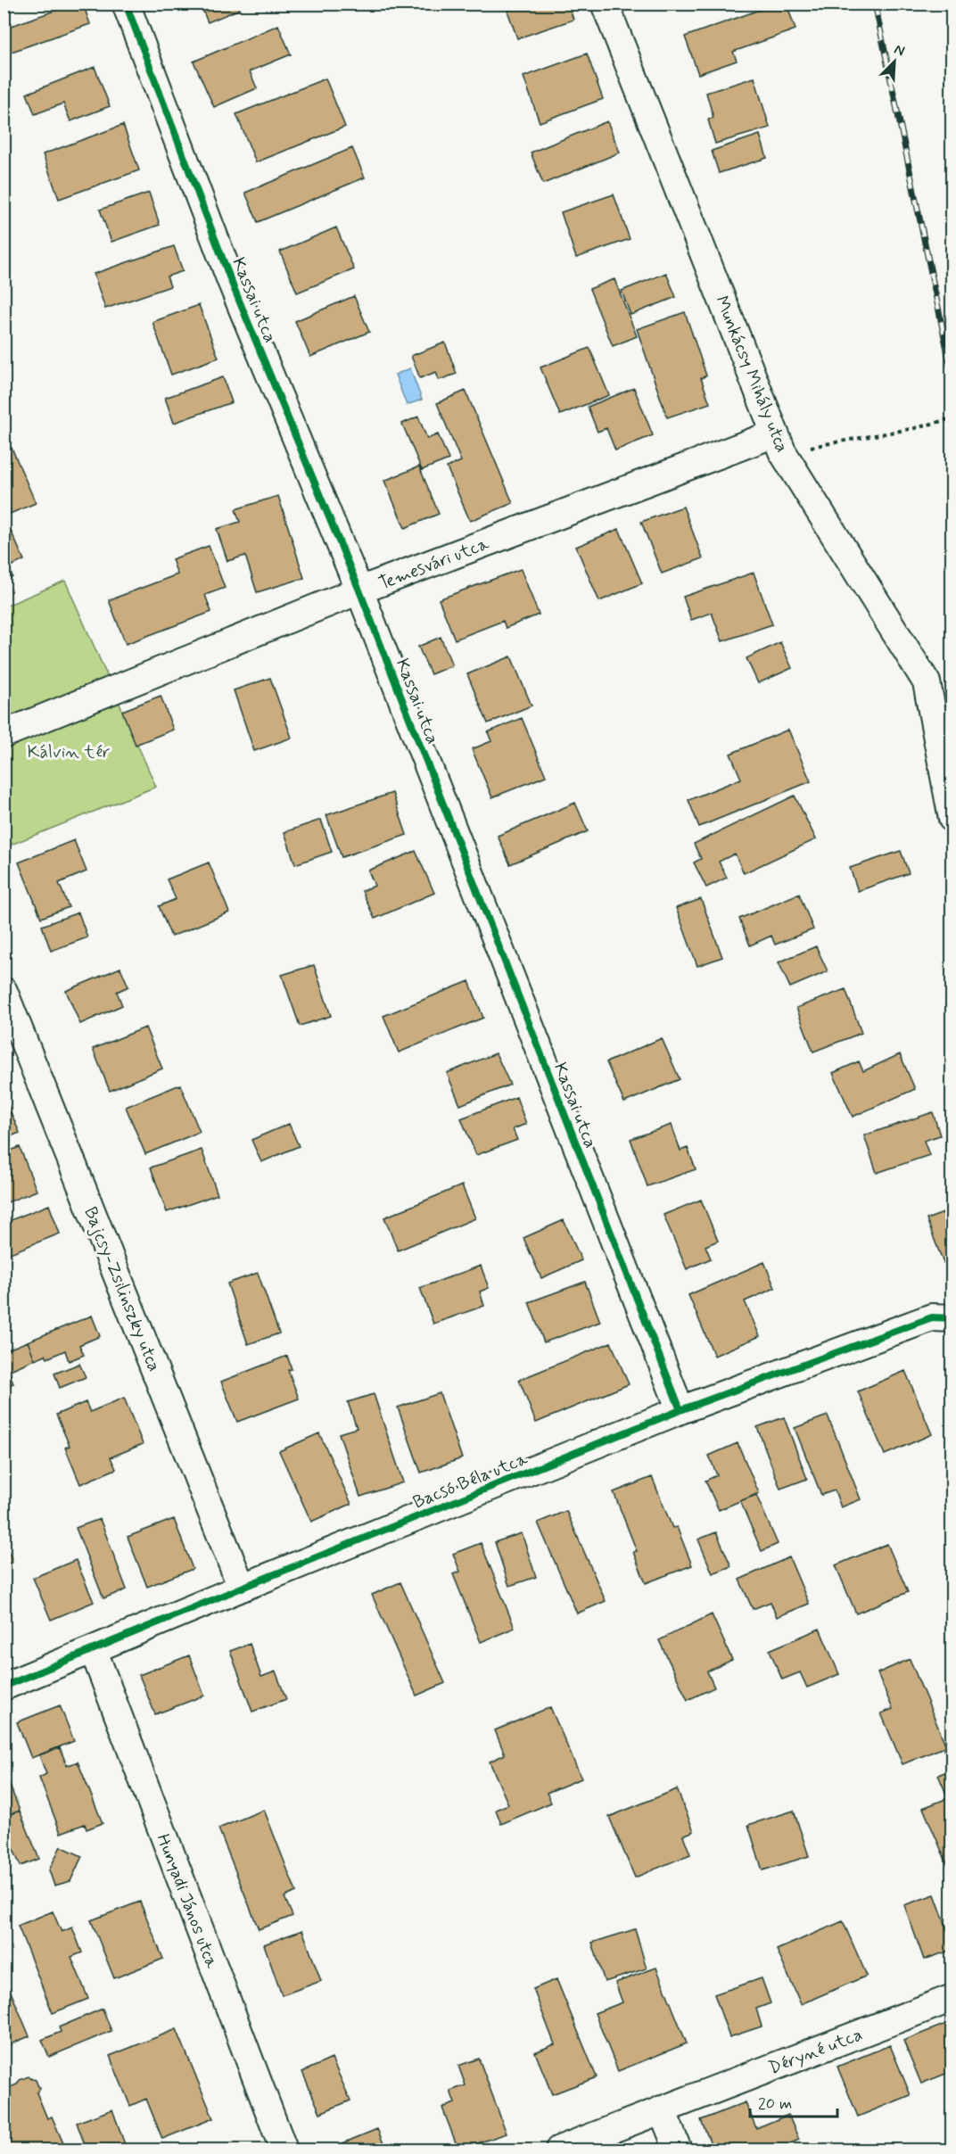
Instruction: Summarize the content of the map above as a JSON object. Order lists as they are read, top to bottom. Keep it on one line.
{"streets":{"street":["Kassai utca","Munkácsy Mihály utca","Temesvári utca","Bajcsy-Zsilinszky utca","Bacsó Béla utca","Hunyadi János utca","Déryné utca"]},"crossings":[["Kassai utca","Temesvári utca"],["Kassai utca","Bacsó Béla utca"],["Munkácsy Mihály utca","Temesvári utca"],["Bajcsy-Zsilinszky utca","Bacsó Béla utca"],["Bacsó Béla utca","Hunyadi János utca"]],"parks":["Kálvin tér"],"scale_bar":"20 m","north":"top right"}
